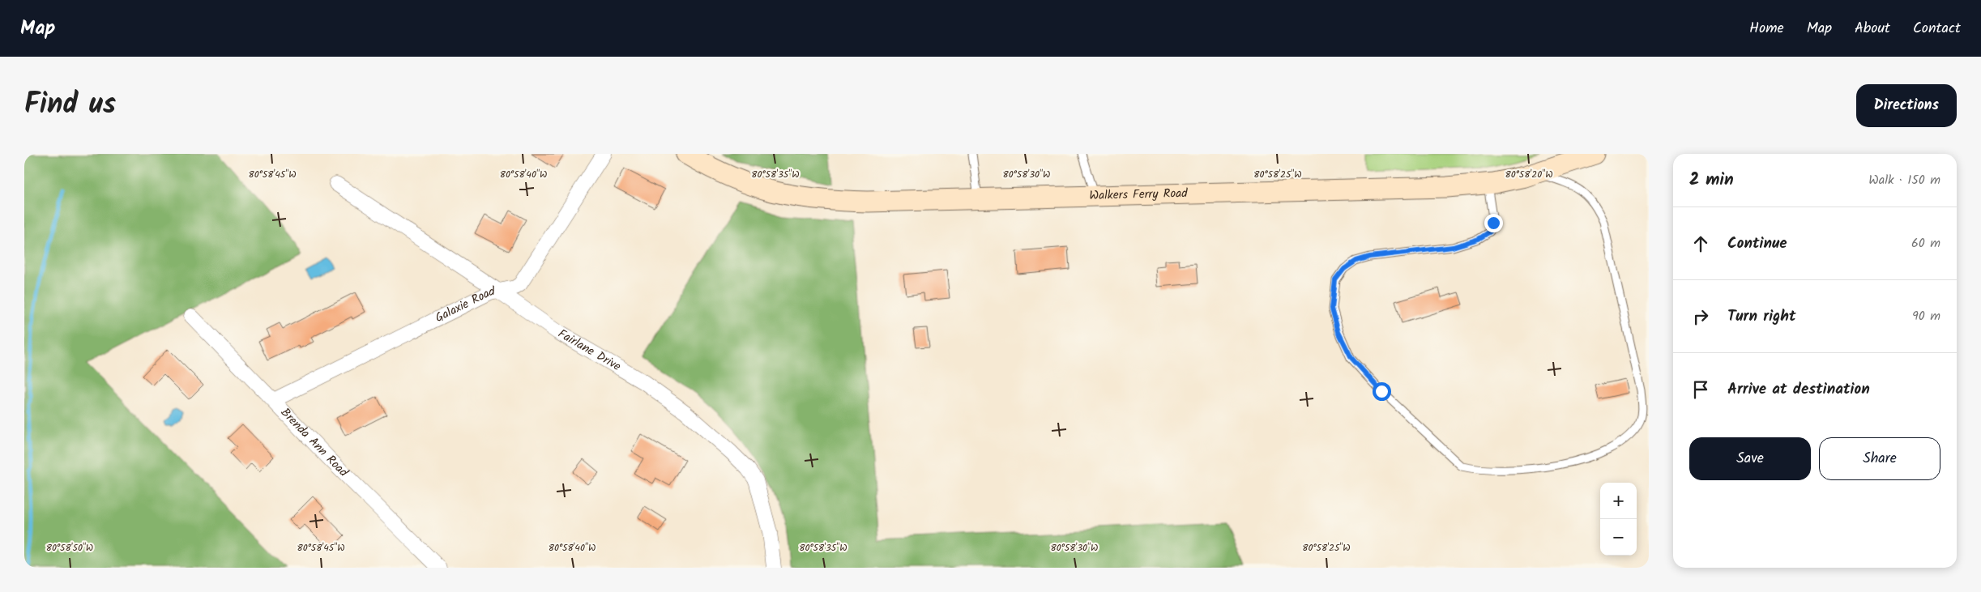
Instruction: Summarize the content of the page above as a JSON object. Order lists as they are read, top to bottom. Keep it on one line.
{"streets":{"street":["Walkers Ferry Road","Galaxie Road","Fairlane Drive","Brenda Ann Road"]},"crossings":[["Galaxie Road","Fairlane Drive"],["Galaxie Road","Brenda Ann Road"]],"page":{"header":"Map","nav":["Home","Map","About","Contact"],"title":"Find us","buttons":["Directions",["Save","Share"]],"heading":["2 min","Walk · 150 m"],"list":[["Continue","60 m"],["Turn right","90 m"],"Arrive at destination"],"map_buttons":["+","−"]},"coordinates":["80°58'45\"W","80°58'40\"W","80°58'35\"W","80°58'30\"W","80°58'25\"W","80°58'20\"W","80°58'50\"W"]}
